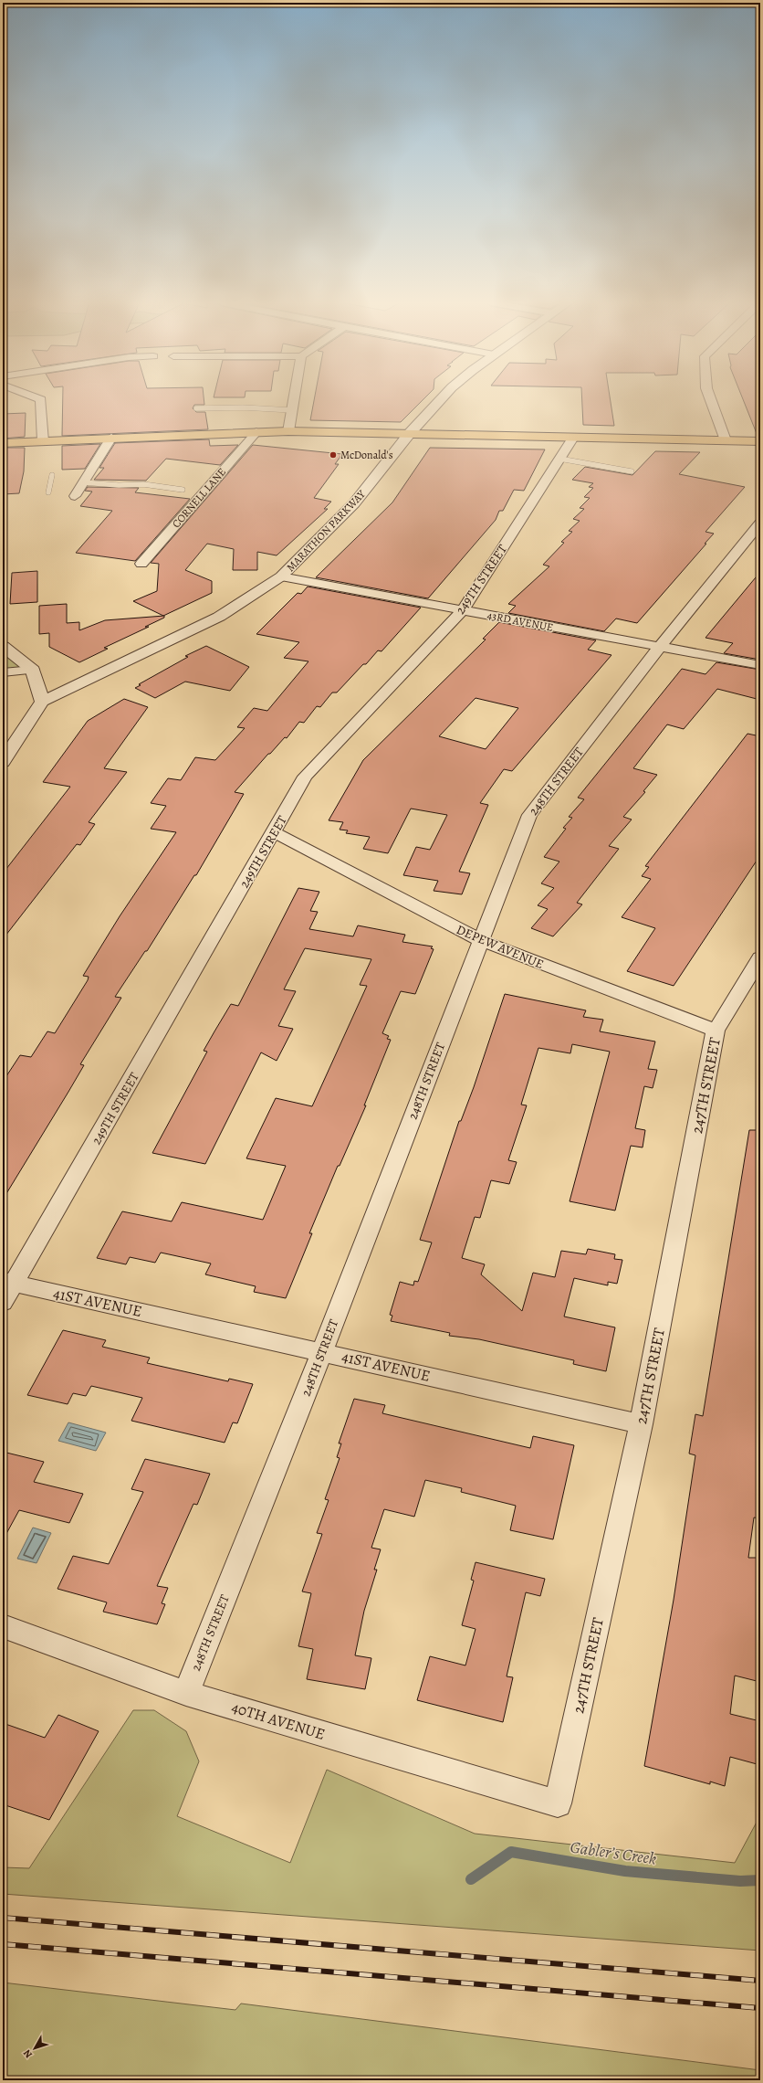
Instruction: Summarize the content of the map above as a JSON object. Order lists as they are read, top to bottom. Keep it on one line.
{"streets":{"street":["CORNELL LANE","MARATHON PARKWAY","249TH STREET","43RD AVENUE","248TH STREET","DEPEW AVENUE","247TH STREET","41ST AVENUE","40TH AVENUE"]},"crossings":[["MARATHON PARKWAY","43RD AVENUE"],["249TH STREET","43RD AVENUE"],["249TH STREET","DEPEW AVENUE"],["249TH STREET","41ST AVENUE"],["43RD AVENUE","248TH STREET"],["248TH STREET","DEPEW AVENUE"],["248TH STREET","41ST AVENUE"],["248TH STREET","40TH AVENUE"],["DEPEW AVENUE","247TH STREET"],["247TH STREET","41ST AVENUE"],["247TH STREET","40TH AVENUE"]],"water":["Gabler’s Creek"],"places":["McDonald's"],"north":"bottom left"}
